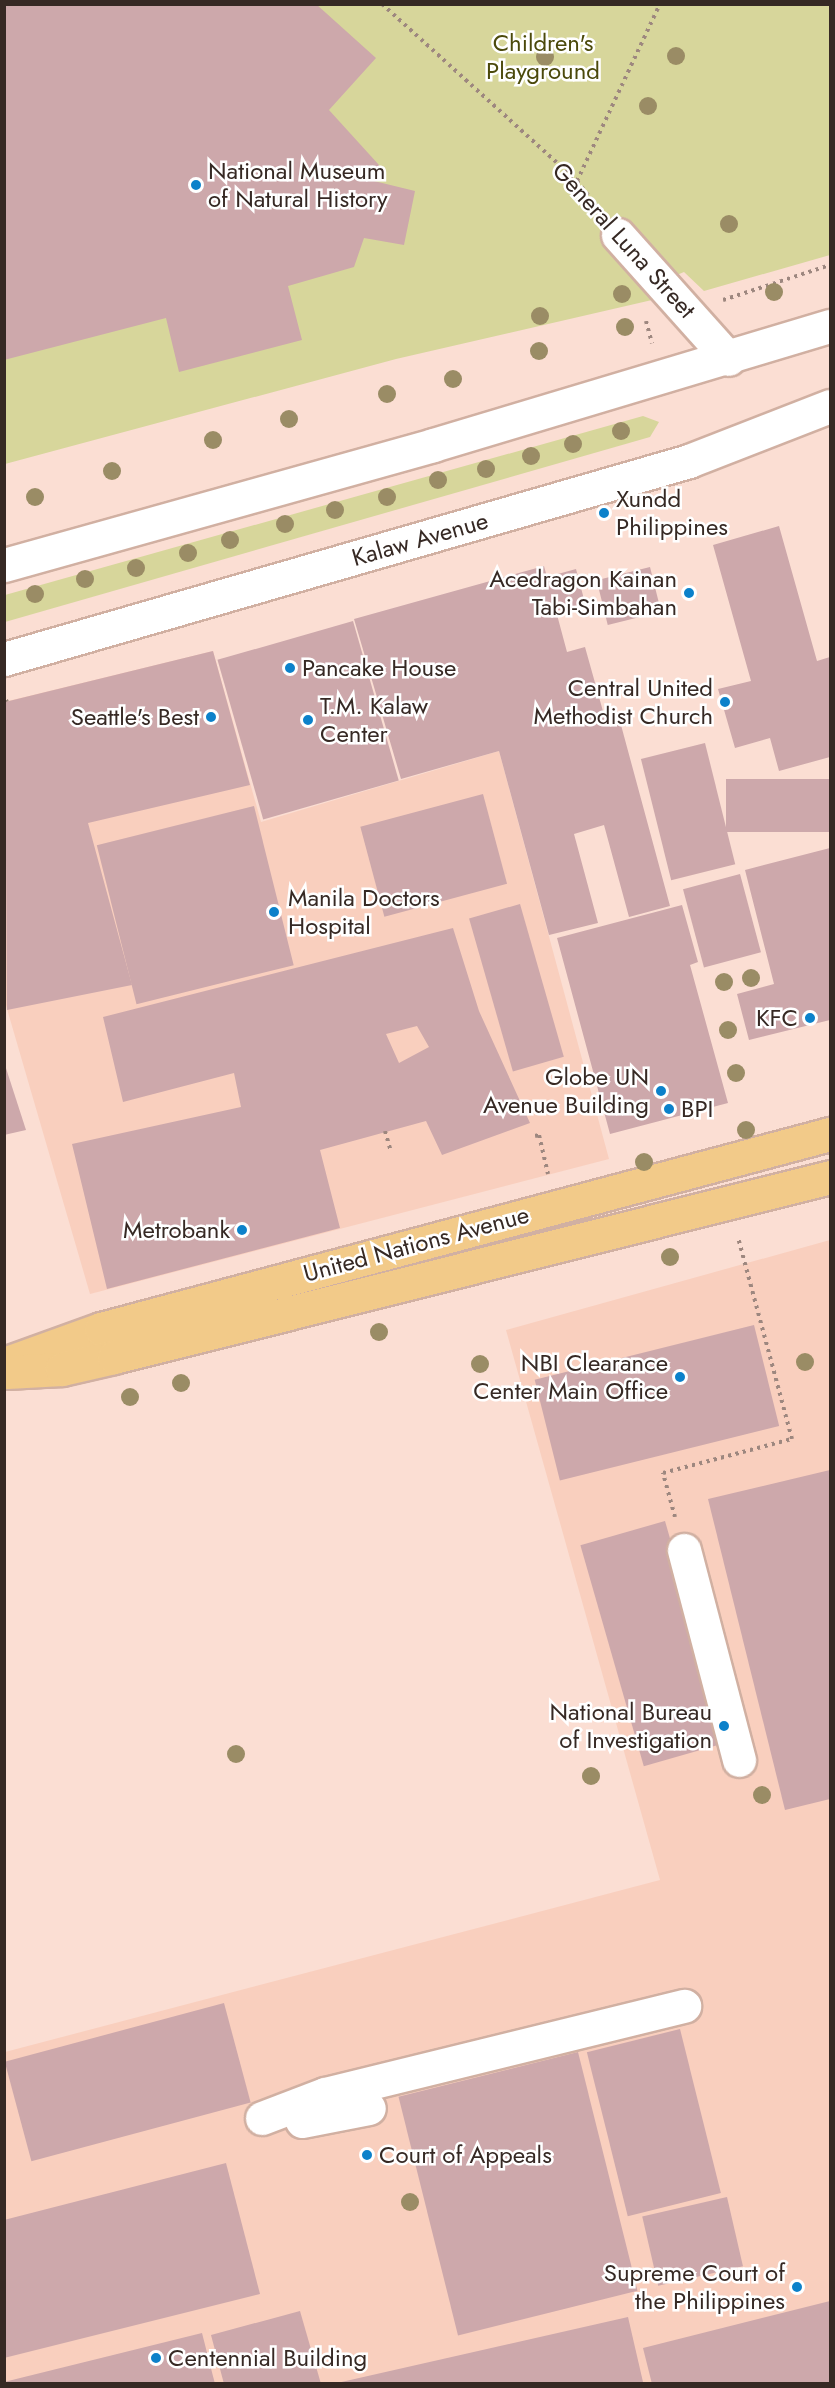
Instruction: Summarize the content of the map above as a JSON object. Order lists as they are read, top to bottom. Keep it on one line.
{"streets":{"main road":["United Nations Avenue"],"street":["General Luna Street","Kalaw Avenue"]},"parks":["Children's Playground"],"places":["National Museum of Natural History","Xundd Philippines","Acedragon Kainan Tabi-Simbahan","Pancake House","Central United Methodist Church","Seattle's Best","T.M. Kalaw Center","Manila Doctors Hospital","KFC","Globe UN Avenue Building","BPI","Metrobank","NBI Clearance Center Main Office","National Bureau of Investigation","Court of Appeals","Supreme Court of the Philippines","Centennial Building"]}
